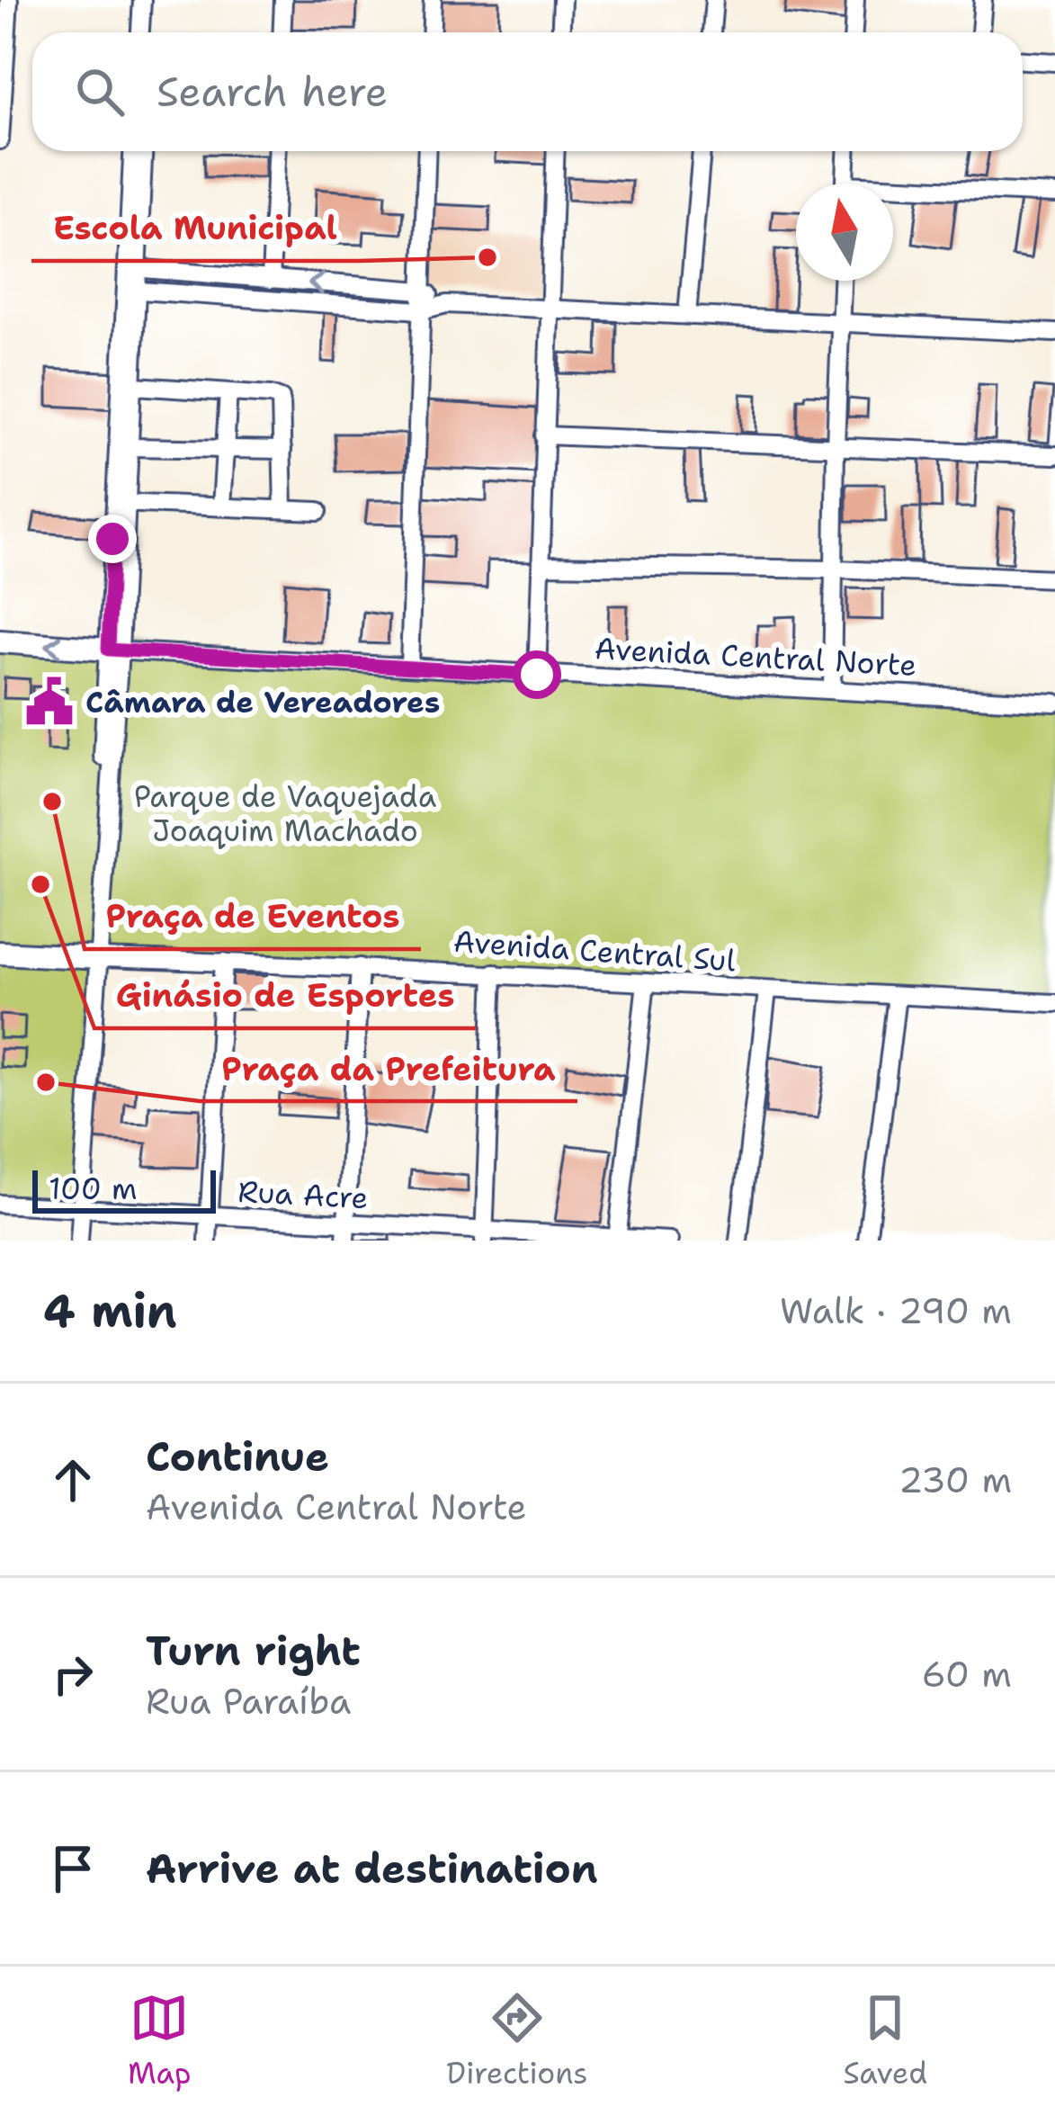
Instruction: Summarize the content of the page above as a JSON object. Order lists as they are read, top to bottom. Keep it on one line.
{"streets":{"main road":["Avenida Central Norte","Avenida Central Sul"],"street":["Rua Acre"]},"parks":["Parque de Vaquejada Joaquim Machado"],"places":{"other":["Escola Municipal","Praça de Eventos","Ginásio de Esportes","Praça da Prefeitura"],"public building":["Câmara de Vereadores"]},"scale_bar":"100 m","north":"top","page":{"search":"Search here","scale":"100 m","heading":["4 min","Walk · 290 m"],"list":[["Continue","Avenida Central Norte","230 m"],["Turn right","Rua Paraíba","60 m"],"Arrive at destination"],"nav":["Map","Directions","Saved"]}}
